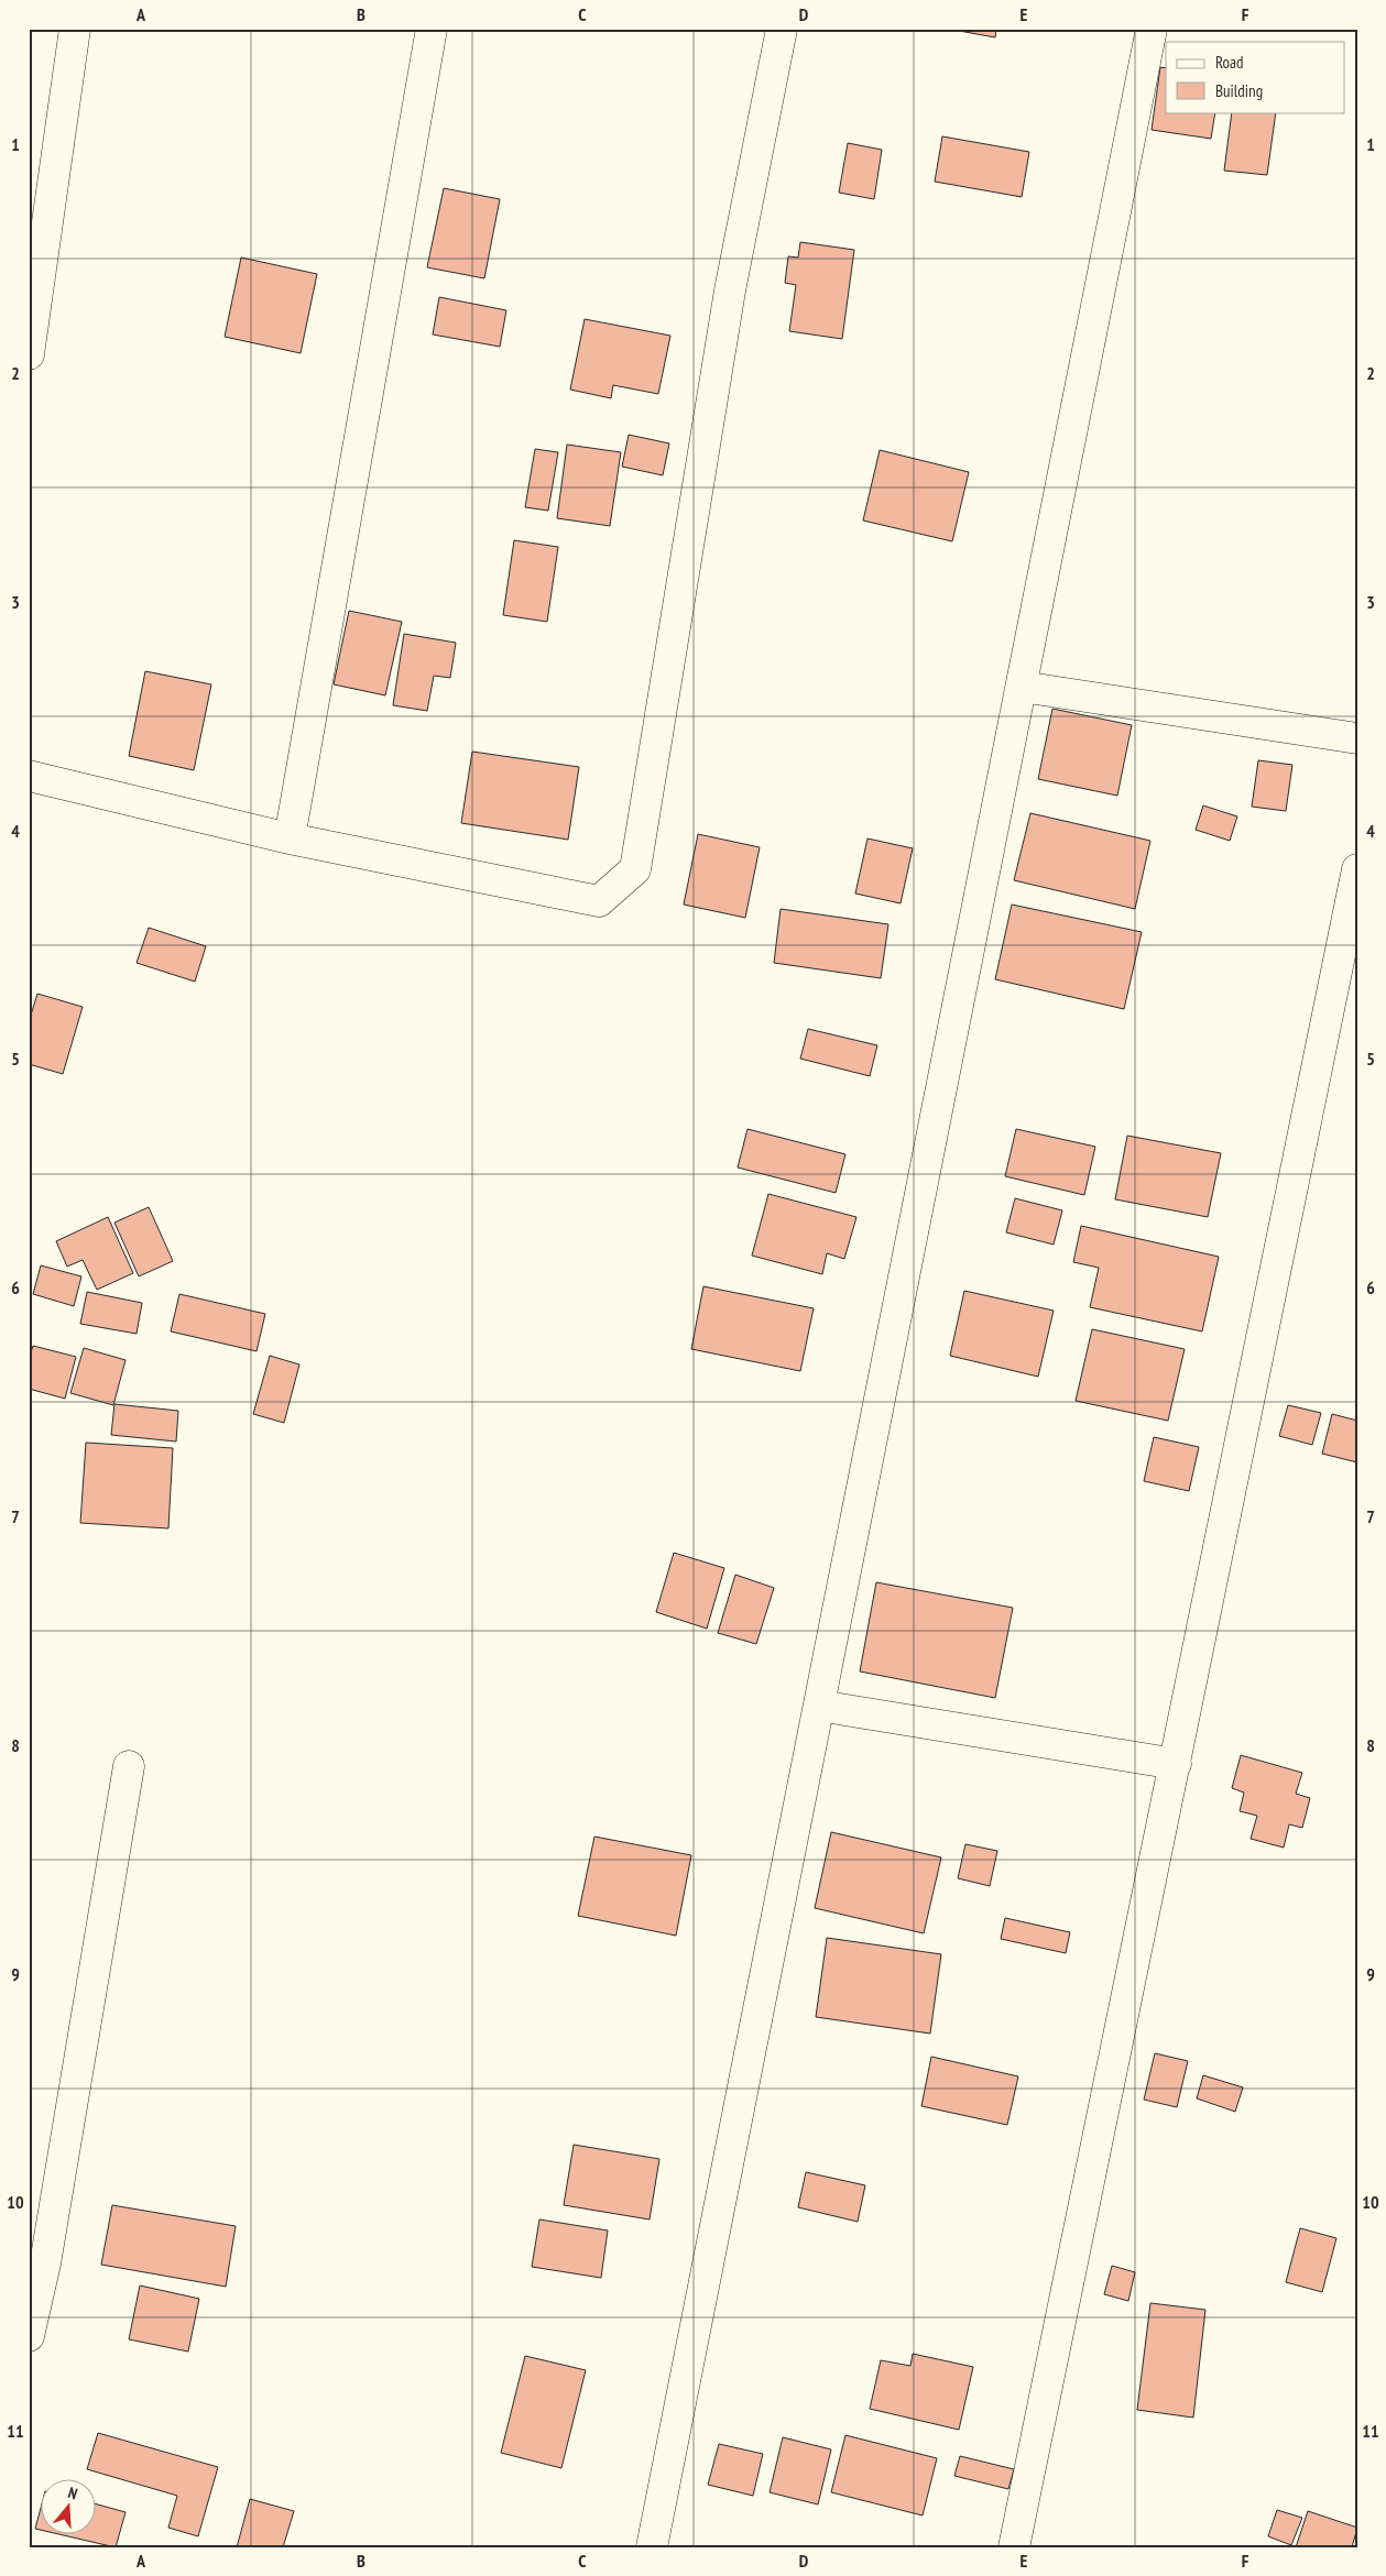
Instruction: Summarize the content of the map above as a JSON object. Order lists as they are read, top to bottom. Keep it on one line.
{"legend":["Road","Building"],"north":"top","grid":{"columns":["A","B","C","D","E","F"],"rows":["1","2","3","4","5","6","7","8","9","10","11"]}}
